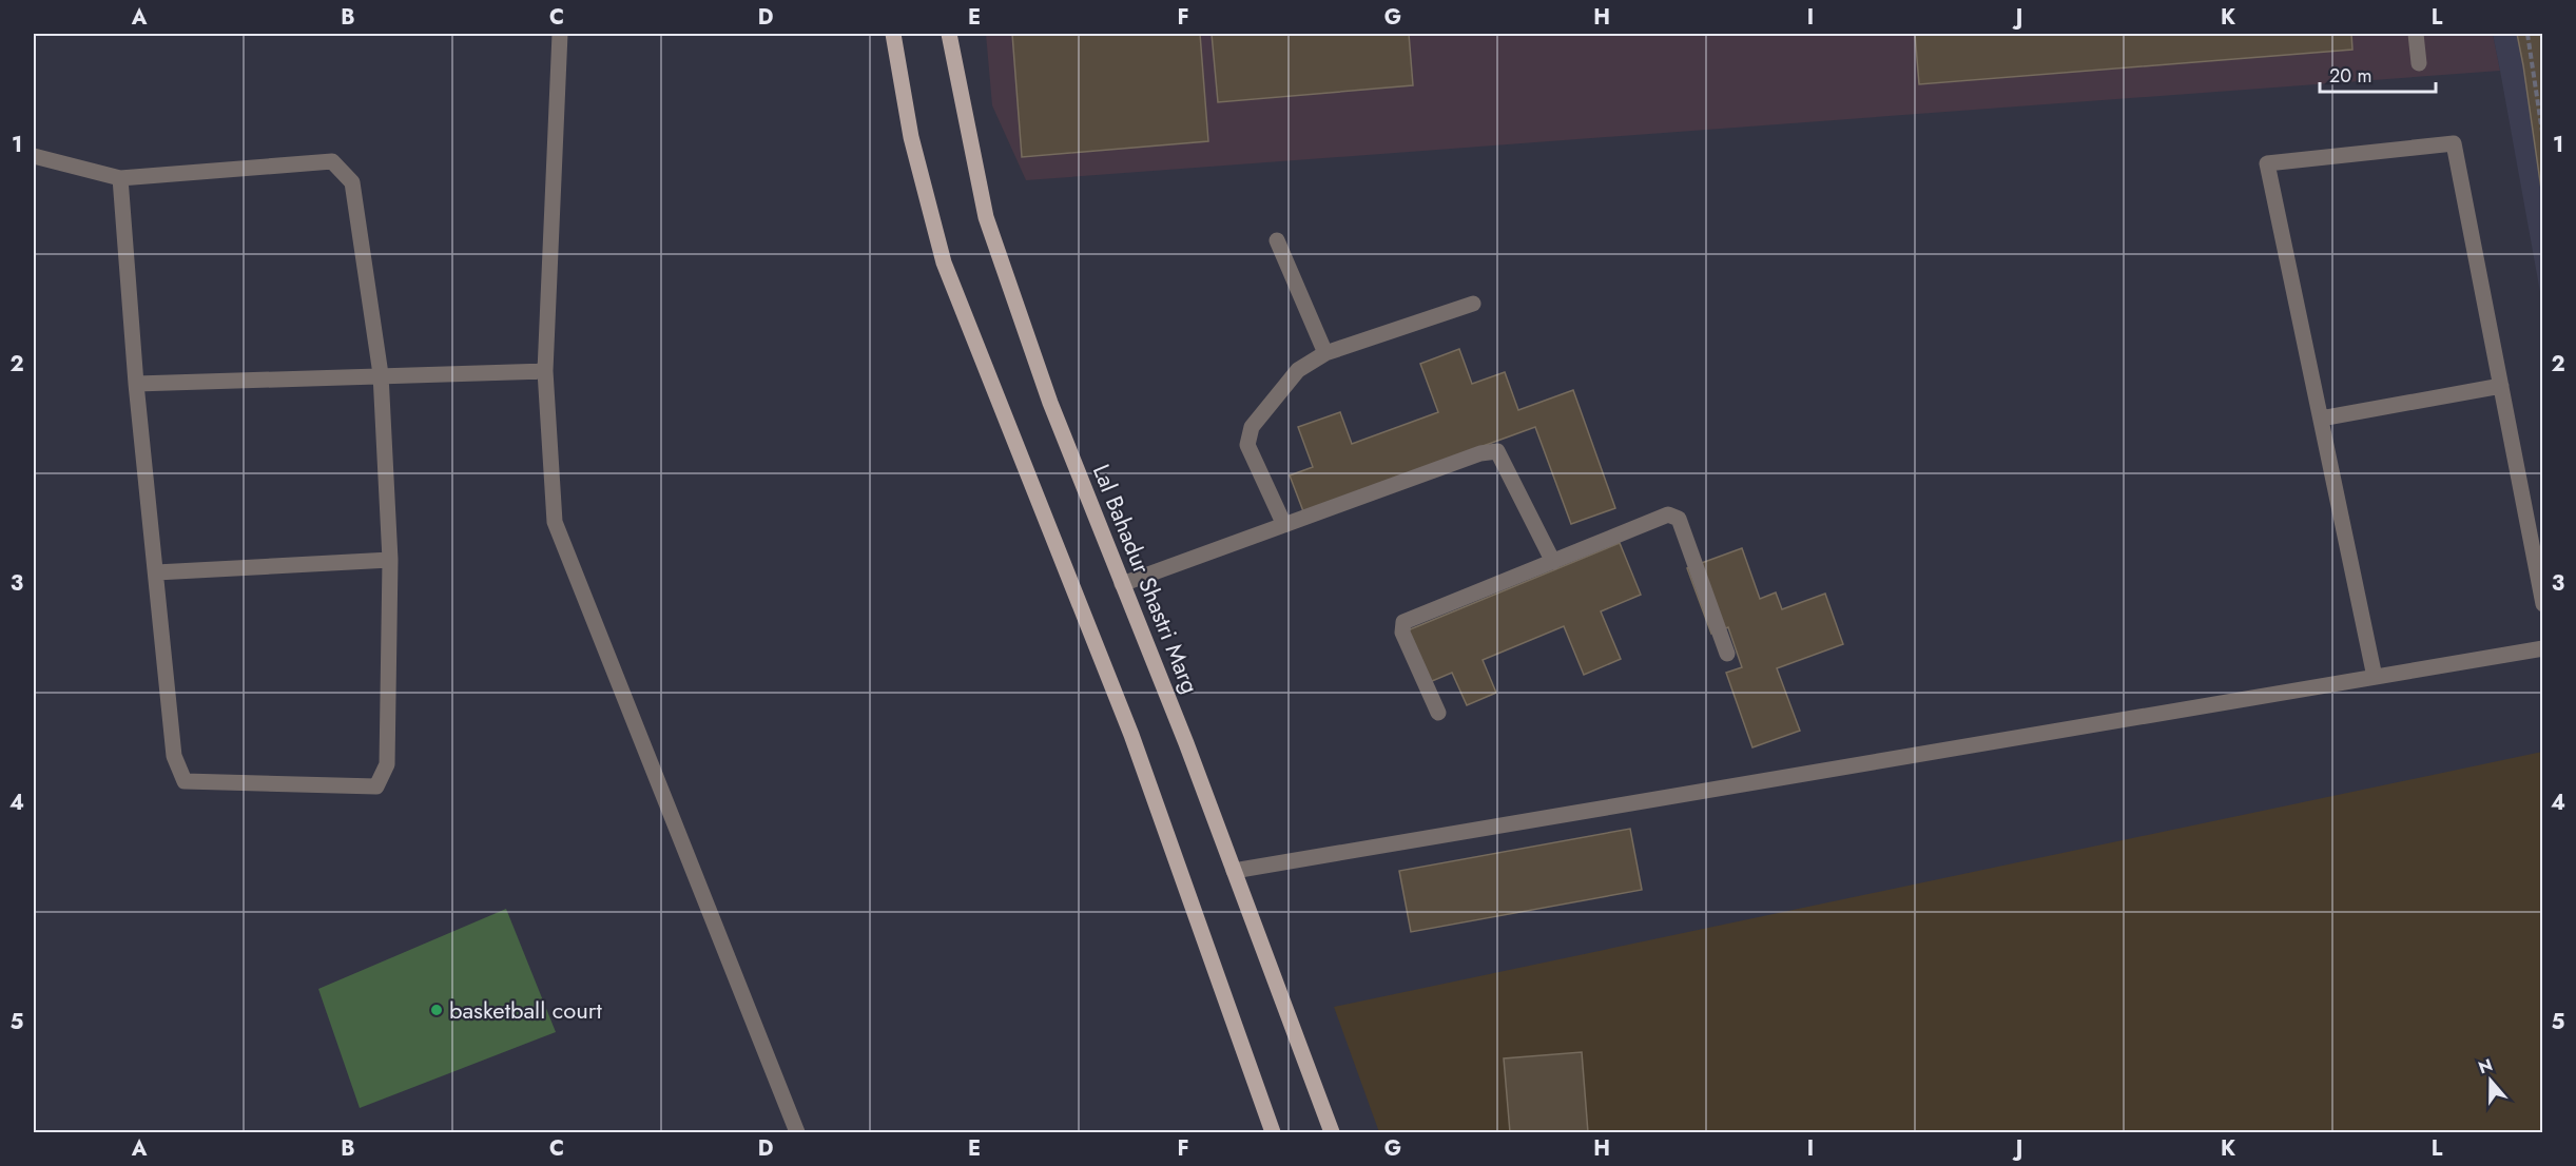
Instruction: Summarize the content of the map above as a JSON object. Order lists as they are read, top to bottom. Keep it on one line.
{"streets":{"main road":["Lal Bahadur Shastri Marg"]},"places":["basketball court"],"scale_bar":"20 m","north":"top","grid":{"columns":["A","B","C","D","E","F","G","H","I","J","K","L"],"rows":["1","2","3","4","5"]}}
